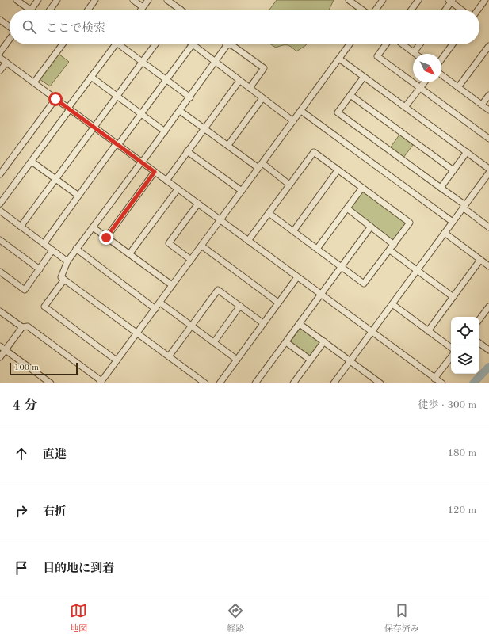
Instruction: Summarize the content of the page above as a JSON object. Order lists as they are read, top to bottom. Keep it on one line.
{"scale_bar":"100 m","north":"bottom right","page":{"search":"ここで検索","scale":"100 m","heading":["4 分","徒歩 · 300 m"],"list":[["直進","180 m"],["右折","120 m"],"目的地に到着"],"nav":["地図","経路","保存済み"]}}
